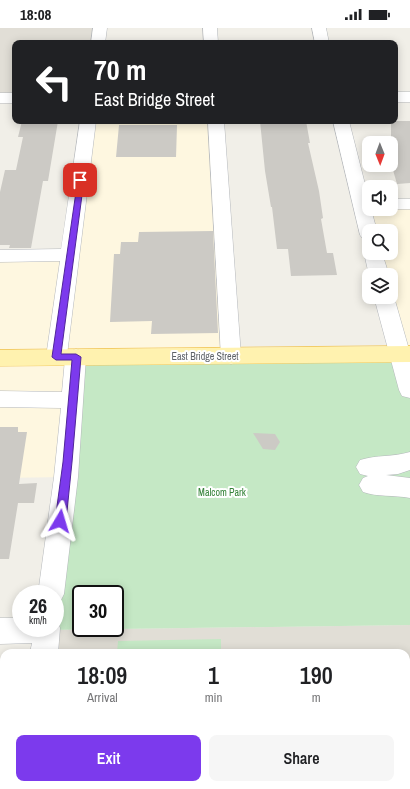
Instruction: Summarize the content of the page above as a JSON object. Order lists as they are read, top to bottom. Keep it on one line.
{"streets":{"main road":["East Bridge Street"]},"parks":["Malcom Park"],"north":"bottom","page":{"status":"18:08","turn":["70 m","East Bridge Street"],"speed":"26 km/h","limit":"30","eta":["18:09","Arrival","1","min","190","m"],"buttons":["Exit","Share"]}}
